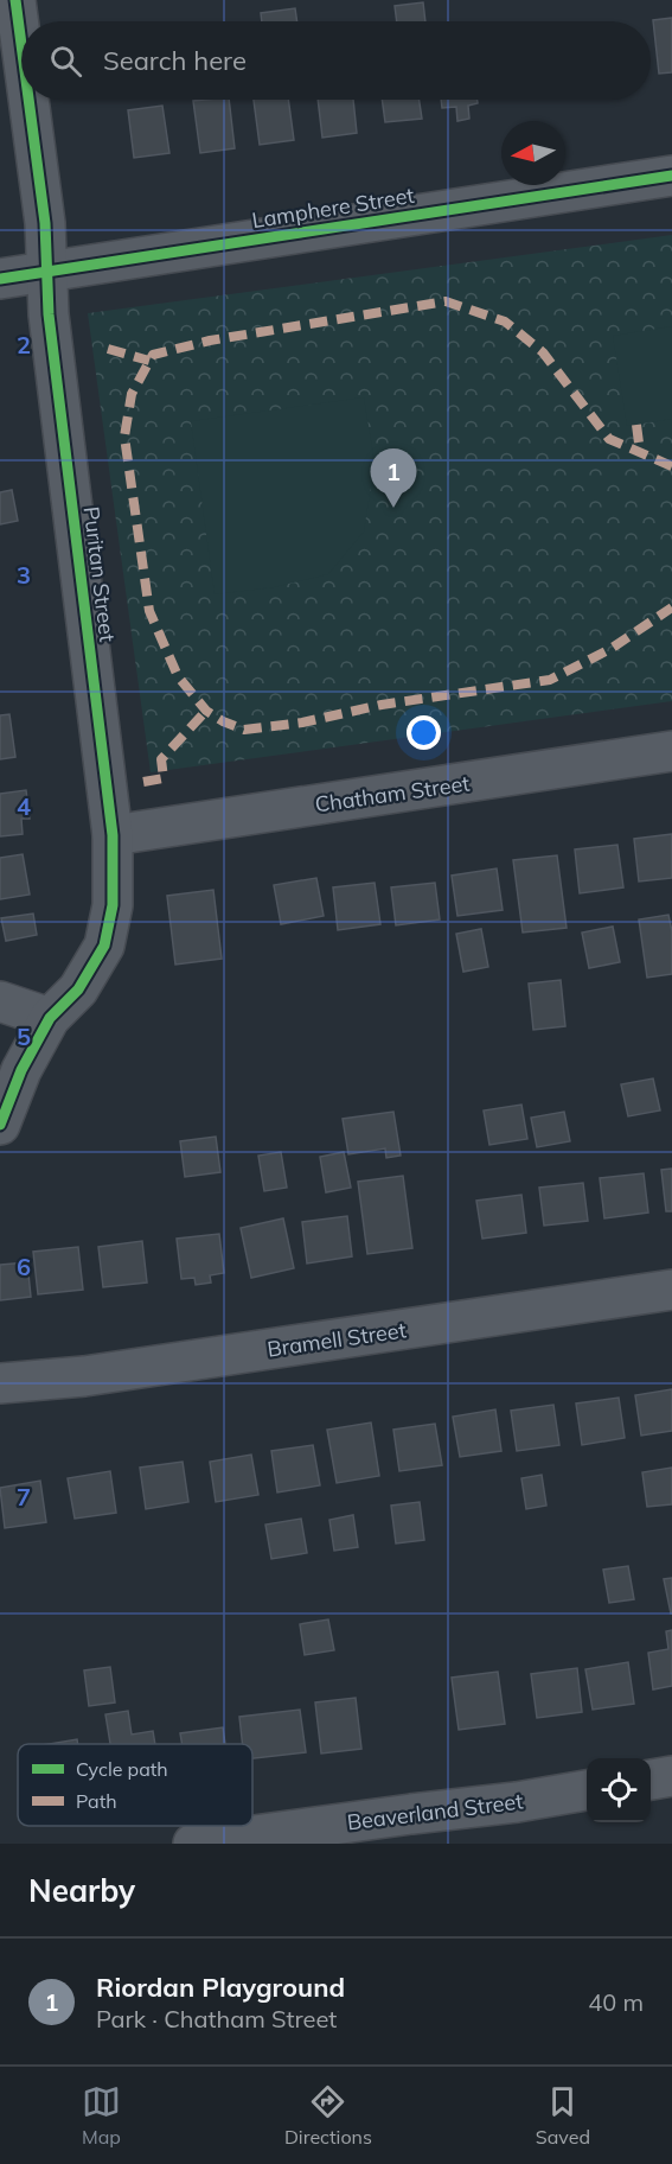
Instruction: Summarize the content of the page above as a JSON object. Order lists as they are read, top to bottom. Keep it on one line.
{"streets":{"street":["Lamphere Street","Puritan Street","Chatham Street","Bramell Street","Beaverland Street"]},"crossings":[["Lamphere Street","Puritan Street"],["Puritan Street","Chatham Street"]],"legend":["Cycle path","Path"],"north":"left","page":{"search":"Search here","pins":"1","heading":"Nearby","list":[{"mark":"1","name":"Riordan Playground","note":"Park · Chatham Street","value":"40 m"}],"nav":["Map","Directions","Saved"]},"grid":{"rows":["2","3","4","5","6","7"]}}
